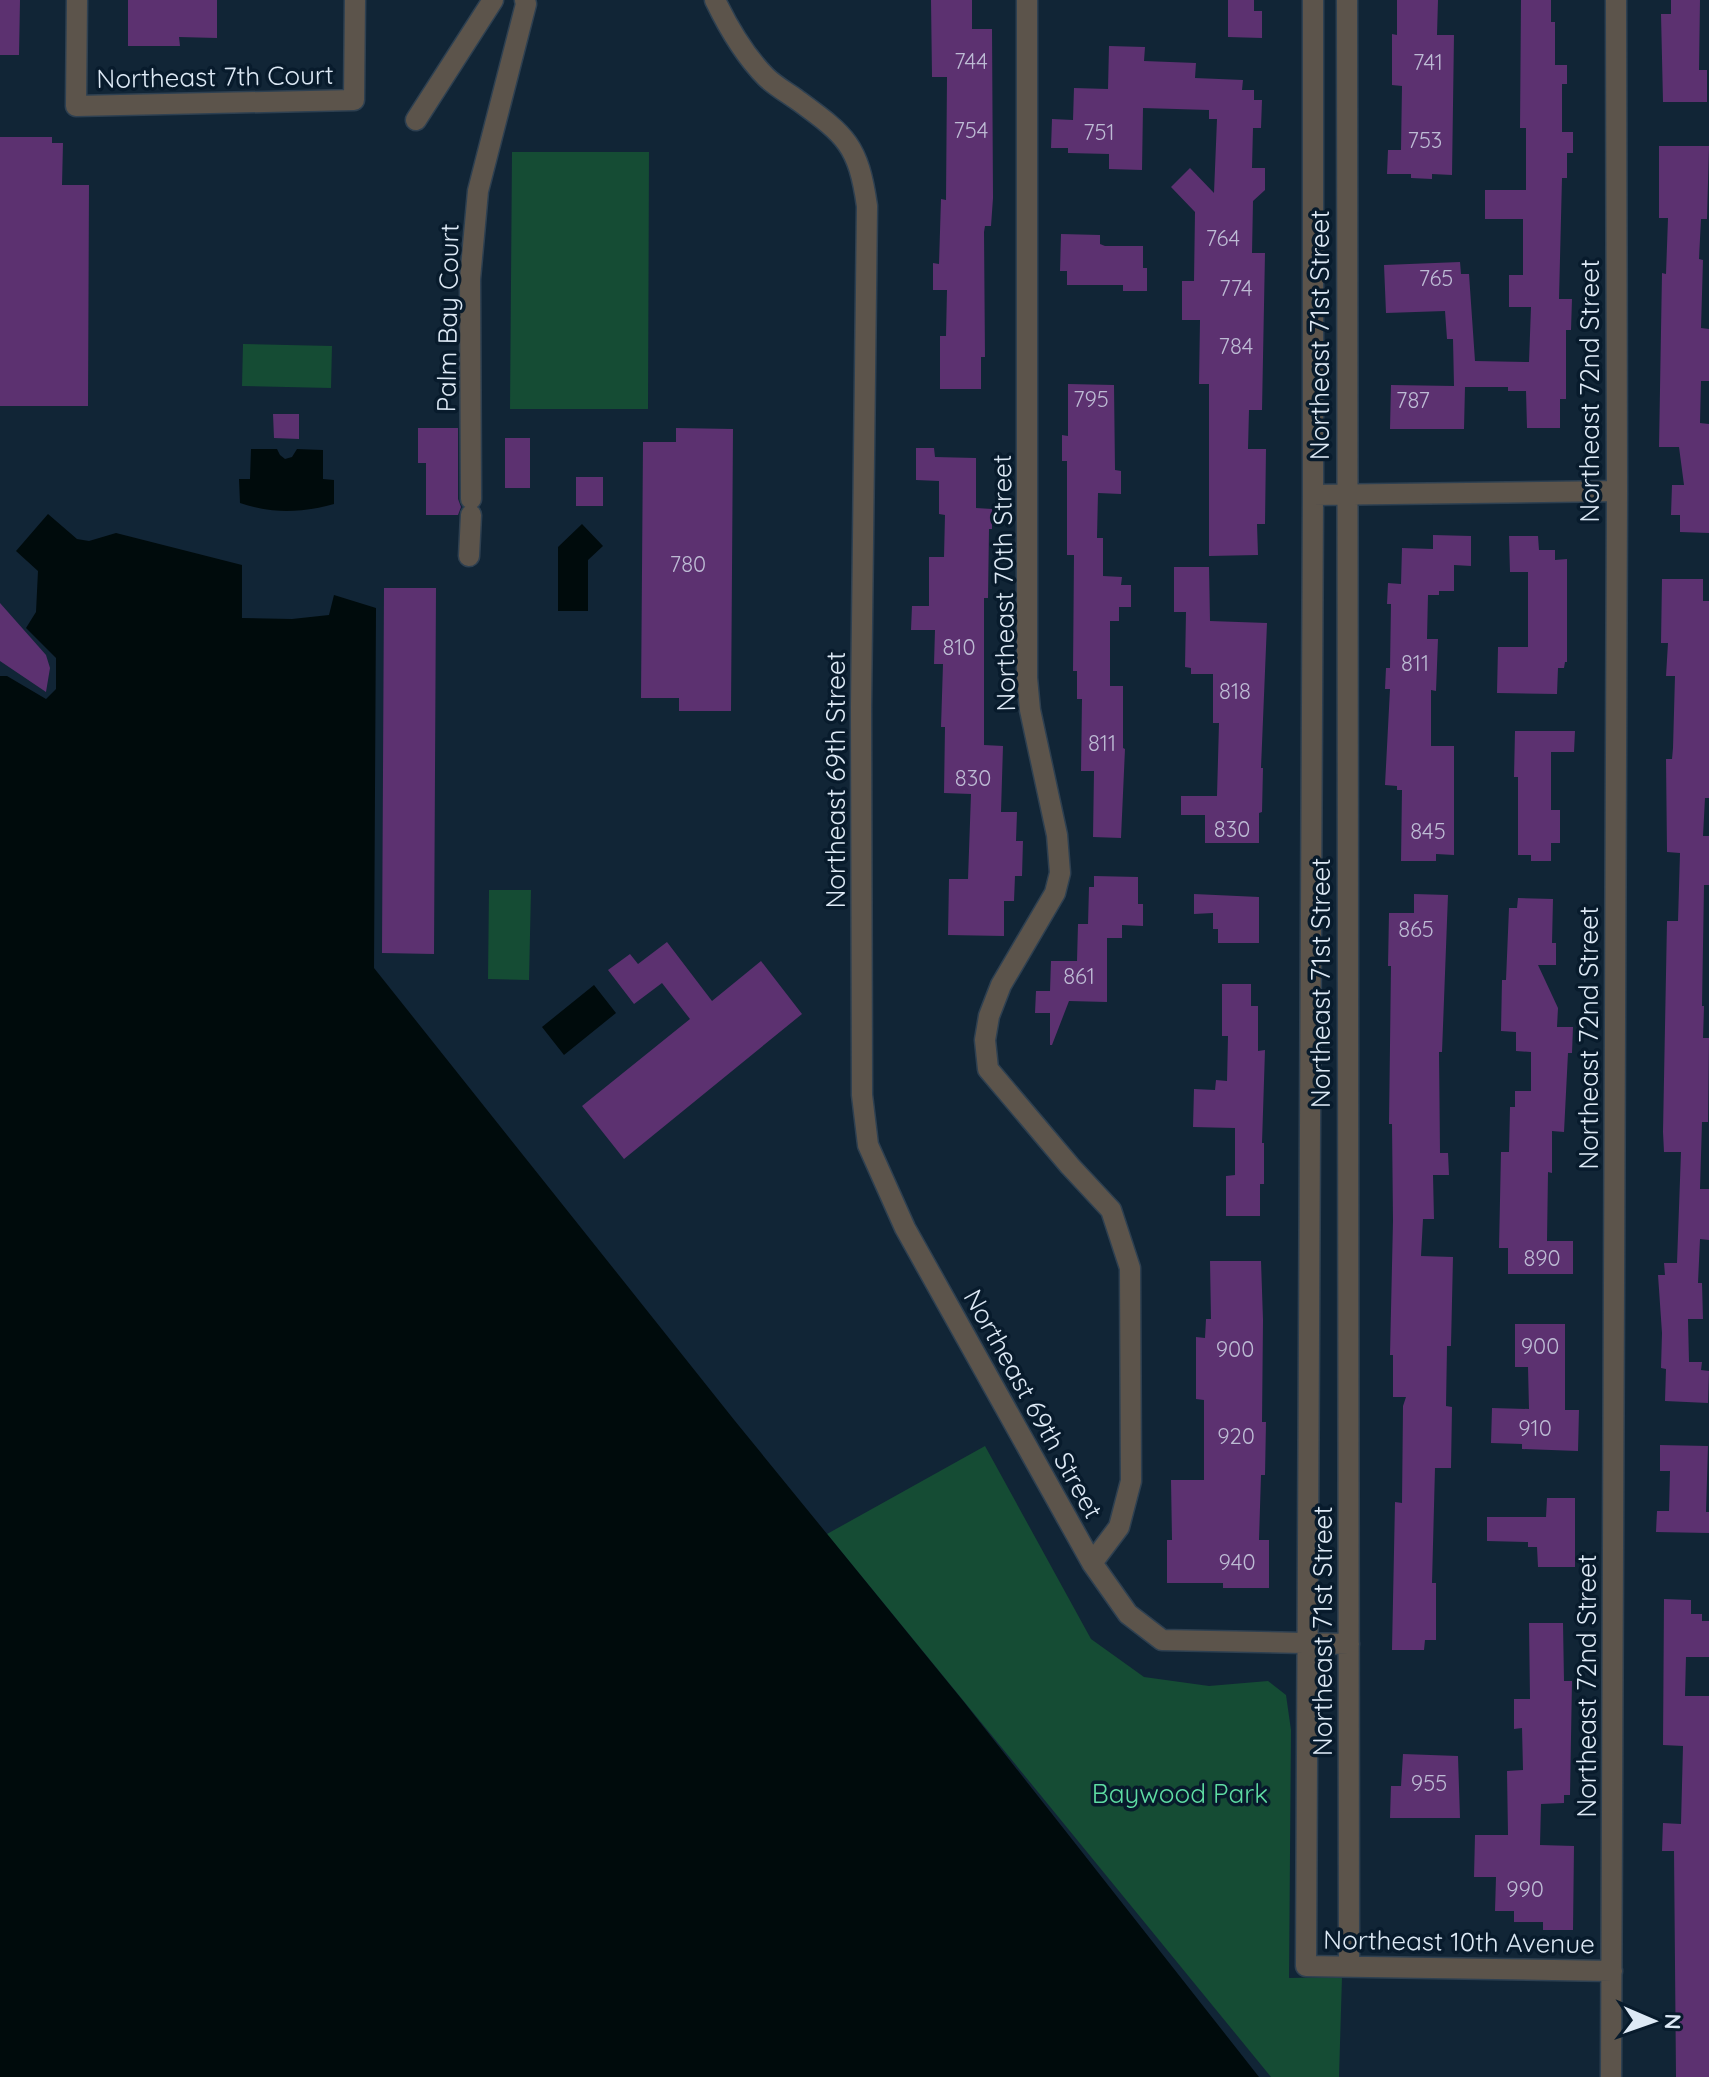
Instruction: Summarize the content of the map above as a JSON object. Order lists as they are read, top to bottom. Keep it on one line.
{"streets":{"street":["Northeast 7th Court","Palm Bay Court","Northeast 71st Street","Northeast 72nd Street","Northeast 70th Street","Northeast 69th Street","Northeast 10th Avenue"]},"crossings":[["Northeast 71st Street","Northeast 69th Street"],["Northeast 71st Street","Northeast 10th Avenue"],["Northeast 72nd Street","Northeast 10th Avenue"],["Northeast 70th Street","Northeast 69th Street"]],"parks":["Baywood Park"],"house_numbers":["744","741","754","751","753","764","765","774","784","795","787","780","810","811","818","811","830","830","845","865","861","890","900","900","910","920","940","955","990"],"north":"right"}
